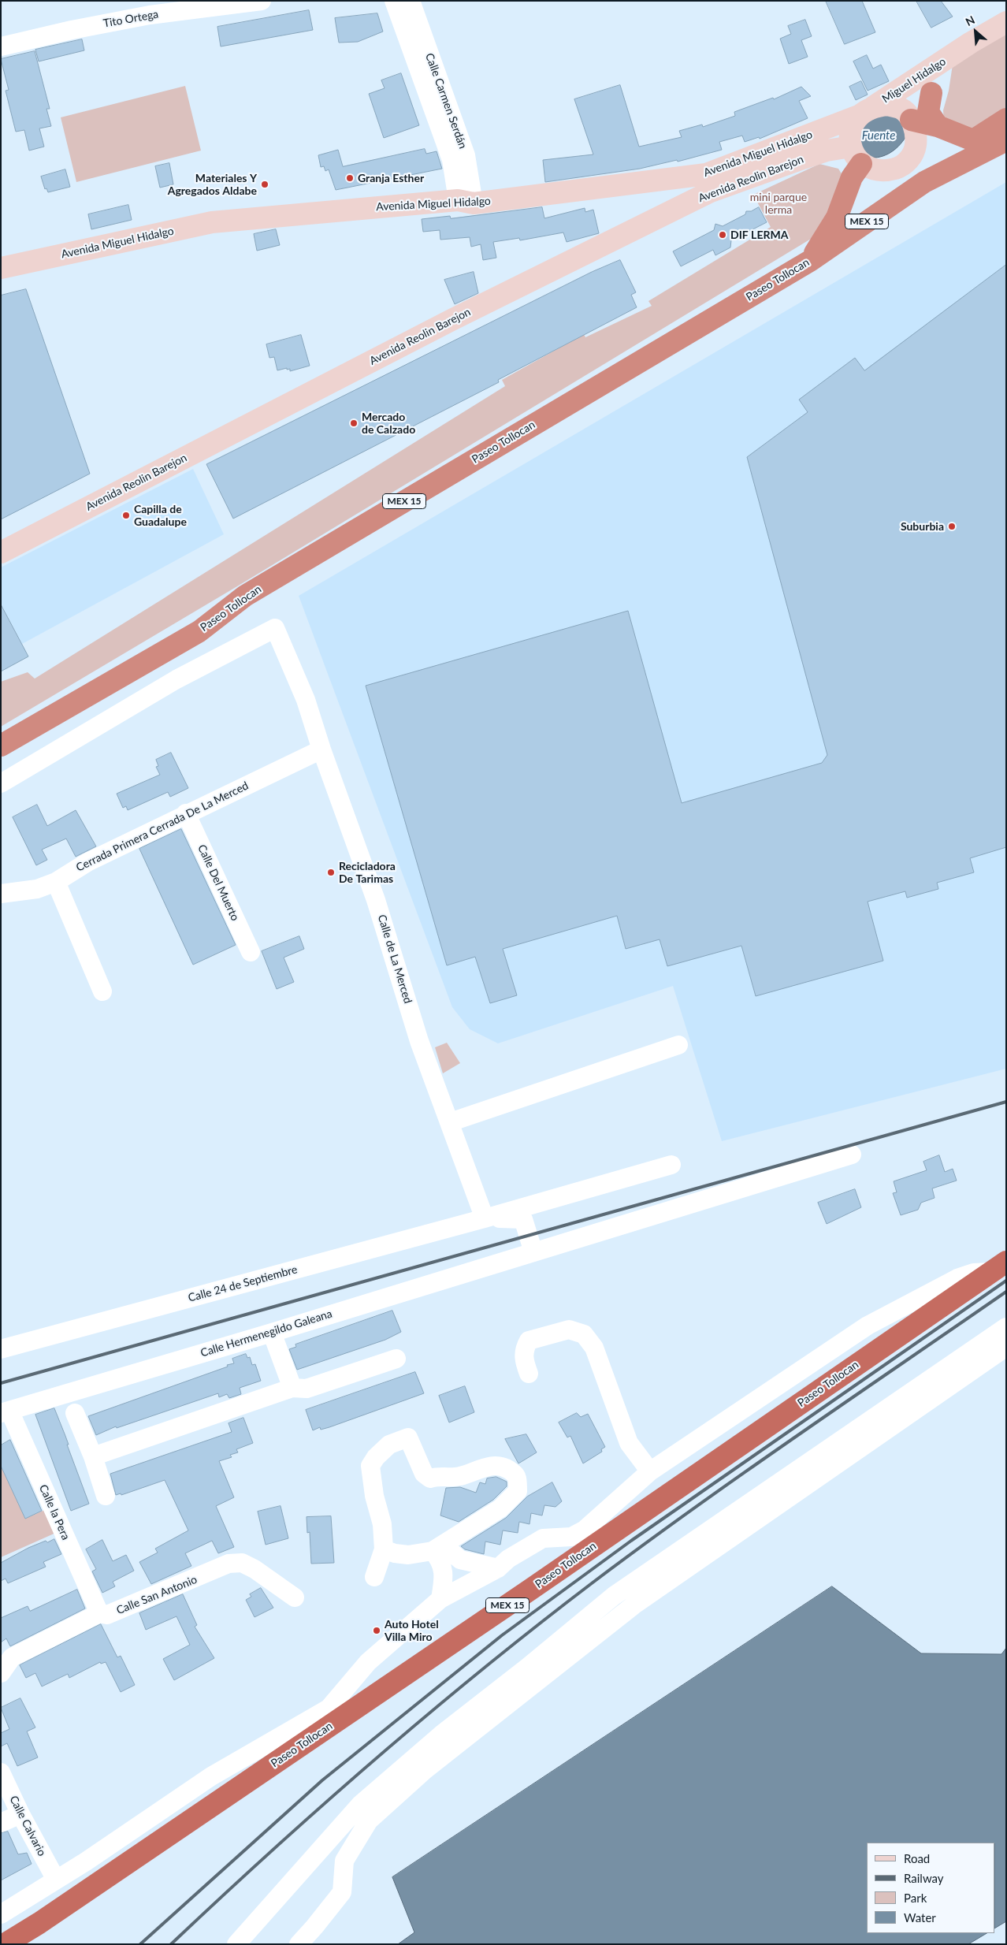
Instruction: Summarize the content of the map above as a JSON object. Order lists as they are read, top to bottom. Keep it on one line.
{"streets":{"highway":["MEX 15","Paseo Tollocan"],"main road":["Miguel Hidalgo","Avenida Miguel Hidalgo","Avenida Reolin Barejon"],"street":["Tito Ortega","Calle Carmen Serdán","Cerrada Primera Cerrada De La Merced","Calle Del Muerto","Calle de La Merced","Calle 24 de Septiembre","Calle Hermenegildo Galeana","Calle la Pera","Calle San Antonio","Calle Calvario"]},"crossings":[["Miguel Hidalgo","Avenida Miguel Hidalgo"],["Miguel Hidalgo","Avenida Reolin Barejon"],["Calle Carmen Serdán","Avenida Miguel Hidalgo"],["Avenida Miguel Hidalgo","Avenida Reolin Barejon"],["Cerrada Primera Cerrada De La Merced","Calle Del Muerto"],["Cerrada Primera Cerrada De La Merced","Calle de La Merced"],["Calle de La Merced","Calle 24 de Septiembre"],["Calle Hermenegildo Galeana","Calle la Pera"],["Calle la Pera","Calle San Antonio"]],"water":["Fuente"],"parks":["mini parque lerma"],"places":["Granja Esther","Materiales Y Agregados Aldabe","DIF LERMA","Mercado de Calzado","Capilla de Guadalupe","Suburbia","Recicladora De Tarimas","Auto Hotel Villa Miro"],"legend":["Road","Railway","Park","Water"],"north":"top left"}
